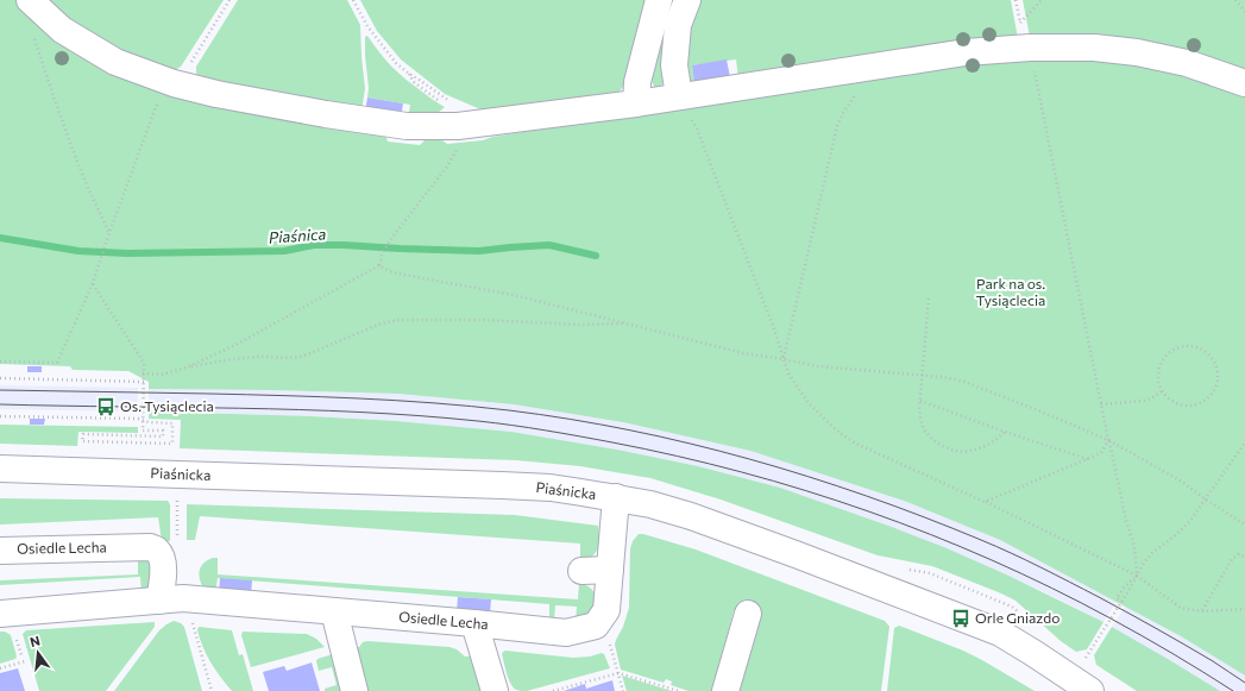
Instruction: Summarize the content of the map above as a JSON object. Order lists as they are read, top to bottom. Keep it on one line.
{"streets":{"street":["Piaśnicka","Osiedle Lecha"]},"crossings":[["Piaśnicka","Osiedle Lecha"]],"water":["Piaśnica"],"parks":["Park na os. Tysiąclecia"],"places":{"bus stop":["Os. Tysiąclecia","Orle Gniazdo"]},"north":"top"}
